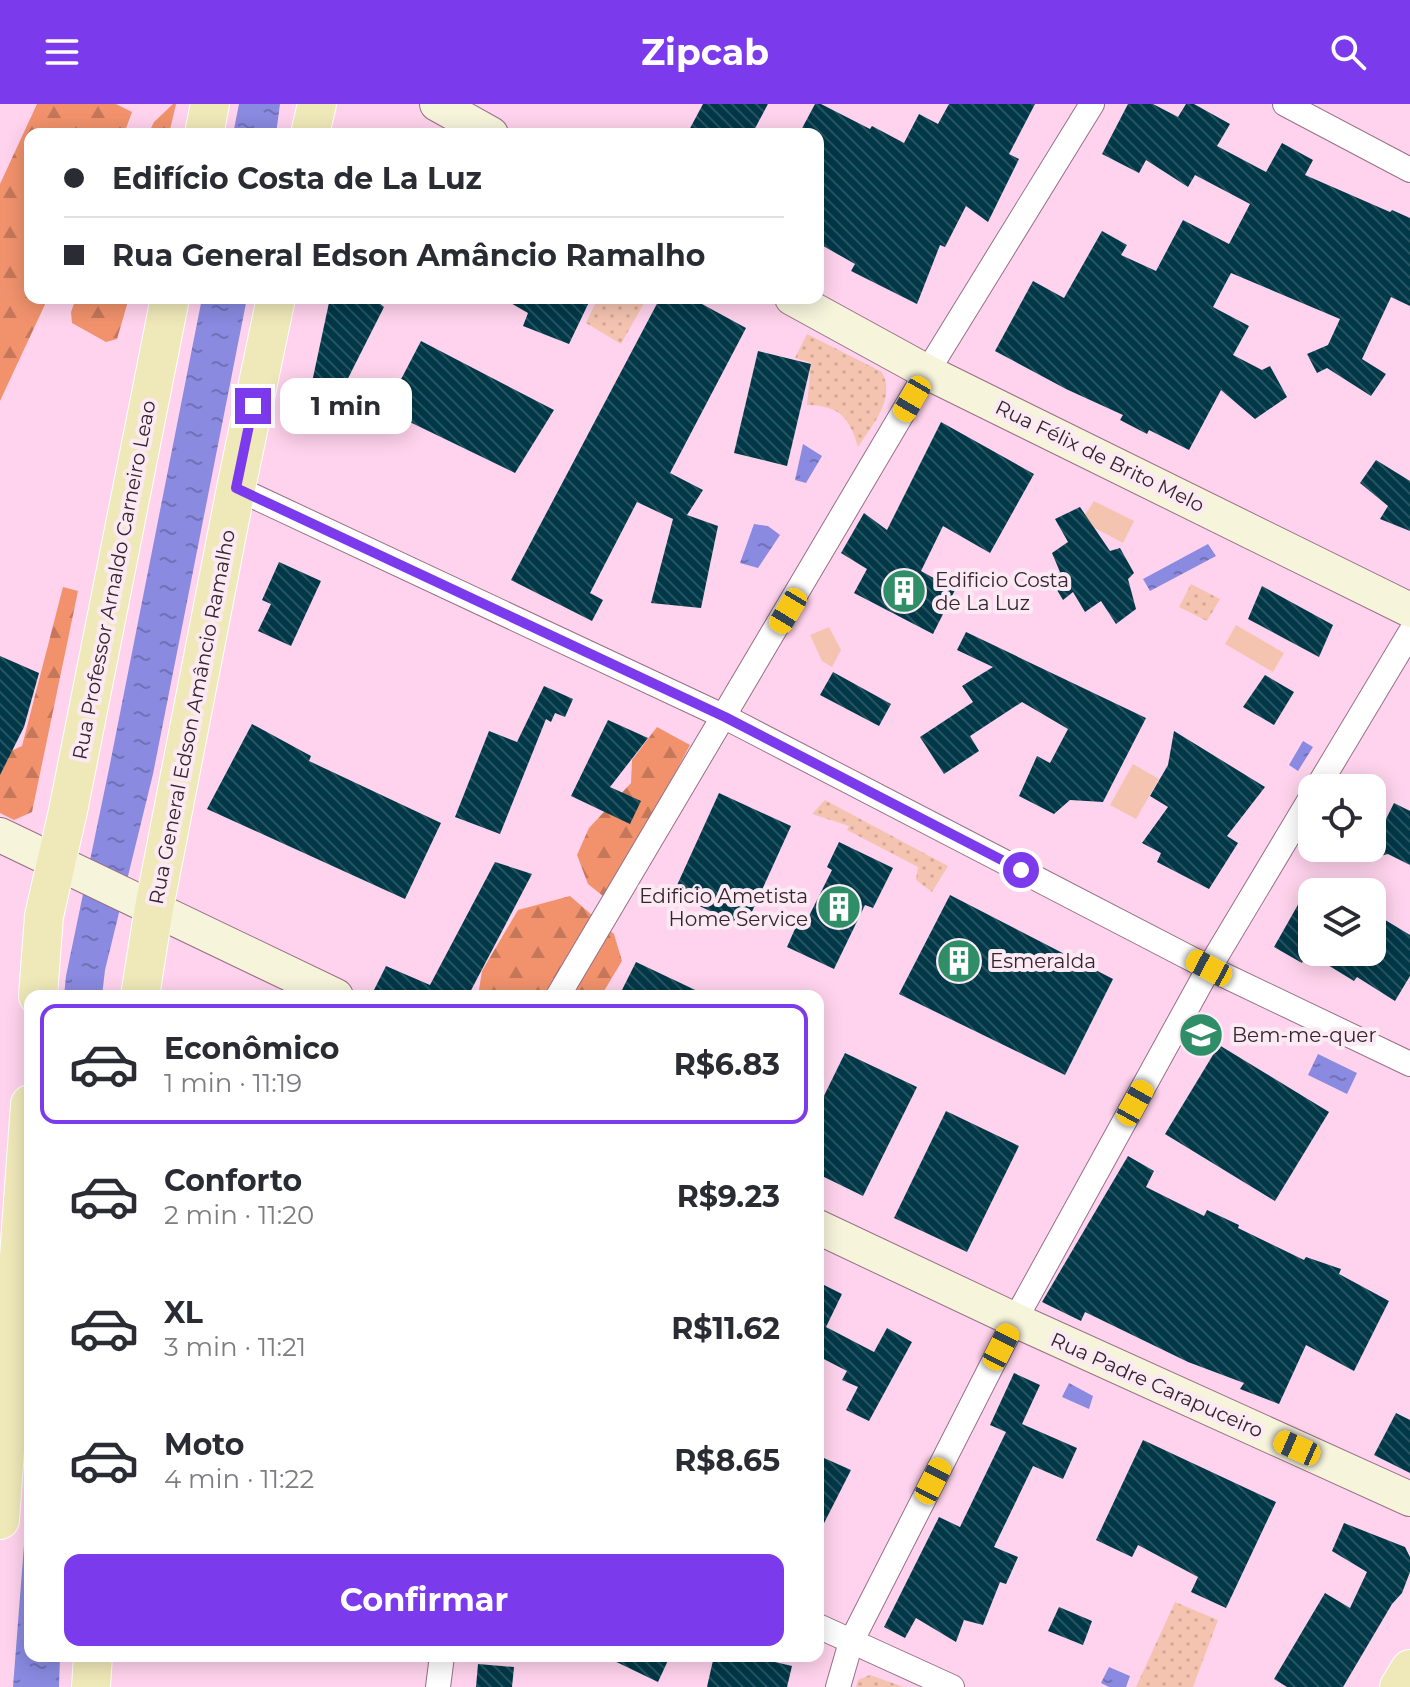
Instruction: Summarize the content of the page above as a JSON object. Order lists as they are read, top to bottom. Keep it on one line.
{"streets":{"main road":["Rua Professor Arnaldo Carneiro Leao","Rua General Edson Amâncio Ramalho"],"street":["Rua Félix de Brito Melo","Rua Padre Carapuceiro"]},"places":{"building":["Edificio Costa de La Luz","Edificio Ametista Home Service","Esmeralda"],"school or university":["Bem-me-quer"]},"page":{"header":"Zipcab","banner":["Edifício Costa de La Luz","Rua General Edson Amâncio Ramalho"],"bubble":"1 min","list":[{"name":"Econômico","note":"1 min · 11:19","value":"R$6.83"},{"name":"Conforto","note":"2 min · 11:20","value":"R$9.23"},{"name":"XL","note":"3 min · 11:21","value":"R$11.62"},{"name":"Moto","note":"4 min · 11:22","value":"R$8.65"}],"buttons":"Confirmar"}}
